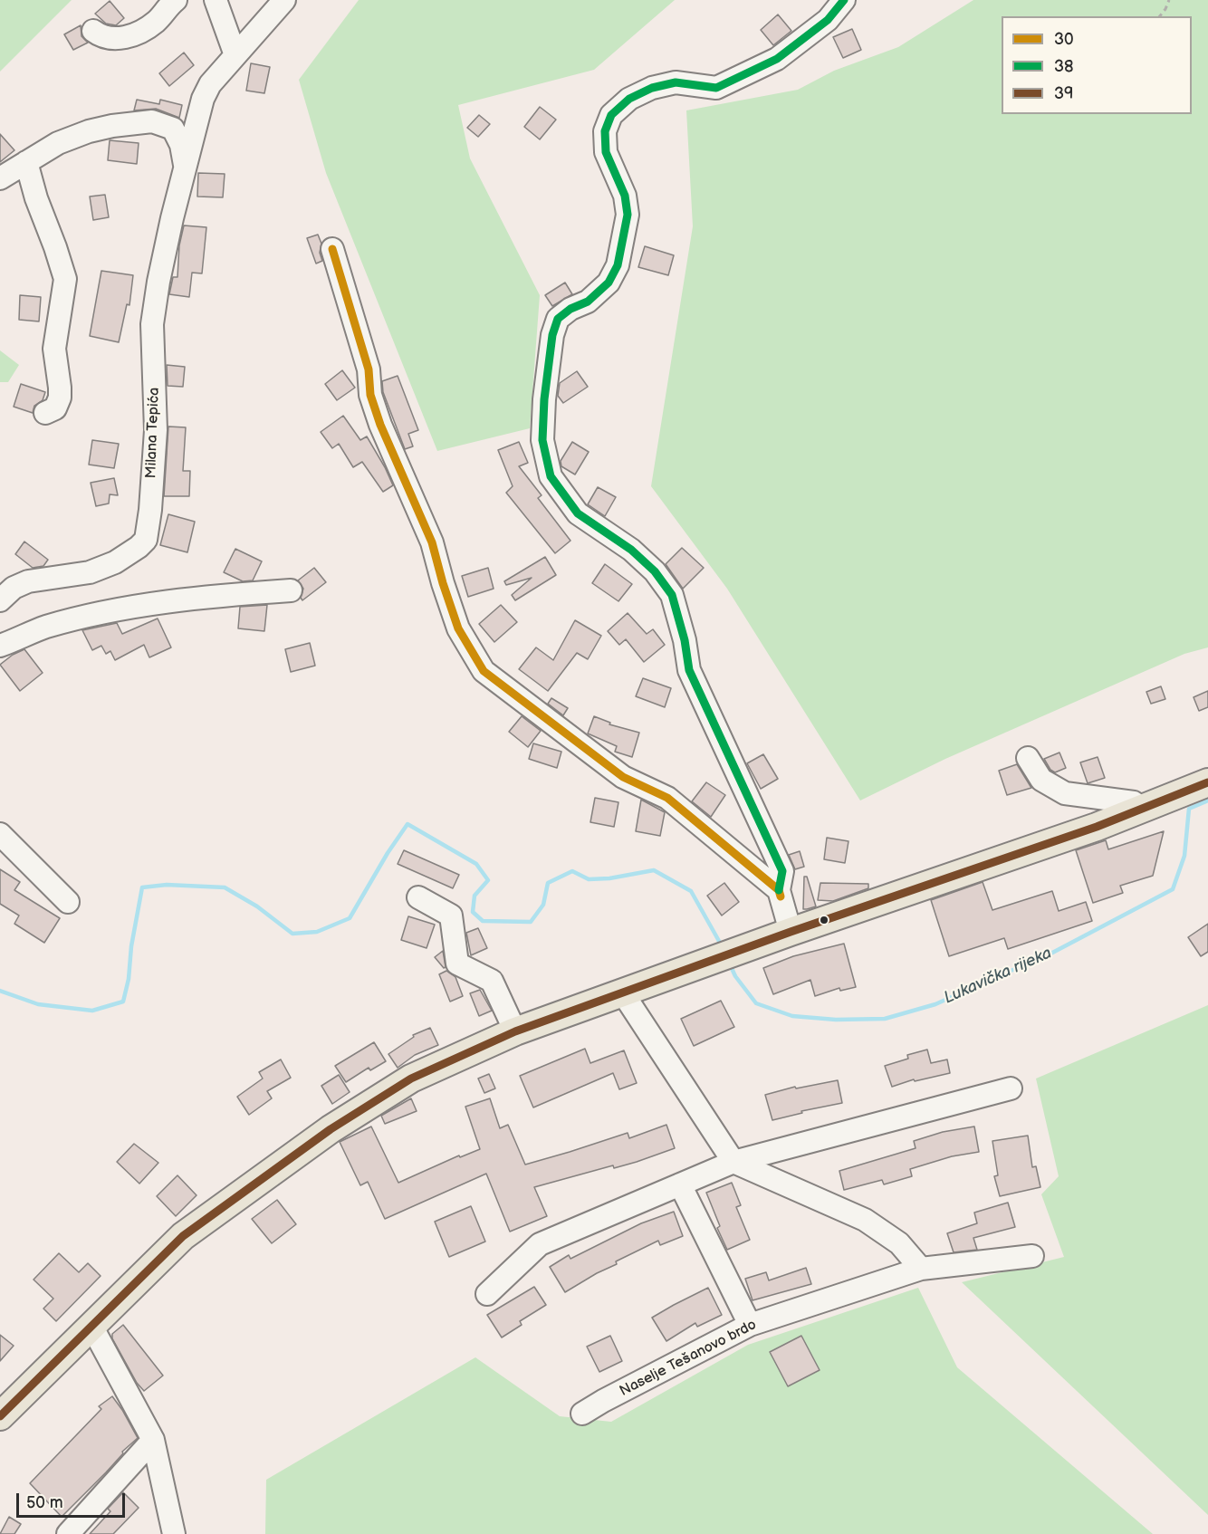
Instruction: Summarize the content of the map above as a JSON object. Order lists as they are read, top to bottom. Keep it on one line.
{"streets":{"street":["Milana Tepića","Naselje Tešanovo brdo"]},"water":["Lukavička rijeka"],"lines":["transit line 38","transit line 30","transit line 39"],"legend":["30","38","39"],"scale_bar":"50 m"}
